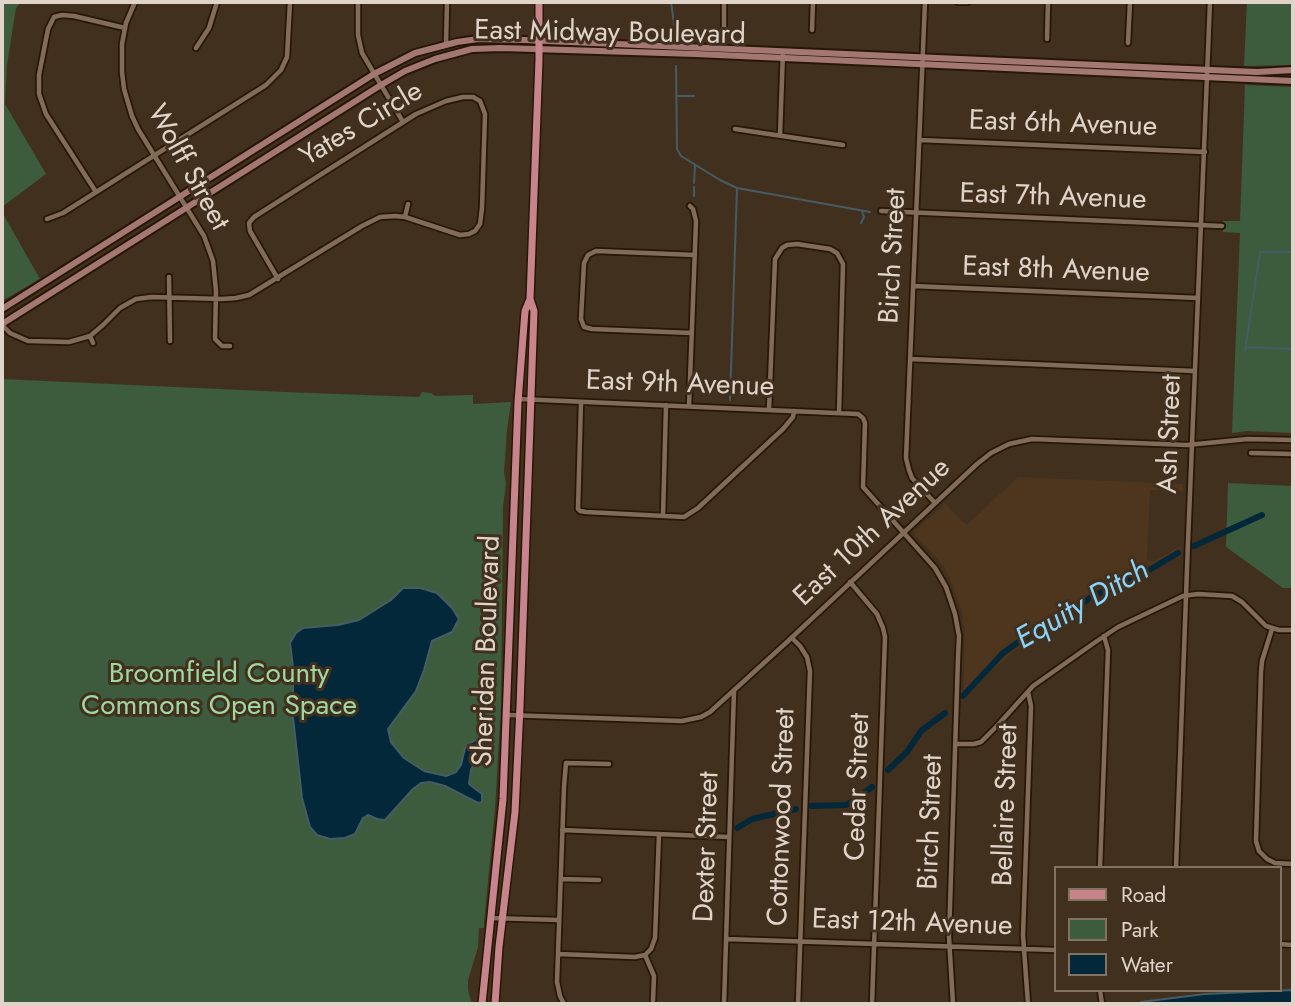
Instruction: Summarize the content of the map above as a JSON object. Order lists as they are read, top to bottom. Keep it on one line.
{"streets":{"main road":["East Midway Boulevard","Sheridan Boulevard"],"street":["Yates Circle","East 6th Avenue","Wolff Street","East 7th Avenue","Birch Street","East 8th Avenue","East 9th Avenue","Ash Street","East 10th Avenue","Cedar Street","Bellaire Street","Cottonwood Street","Dexter Street","East 12th Avenue"]},"crossings":[["East Midway Boulevard","Wolff Street"],["East Midway Boulevard","Birch Street"],["East Midway Boulevard","Ash Street"],["East Midway Boulevard","Sheridan Boulevard"],["East 6th Avenue","Birch Street"],["East 6th Avenue","Ash Street"],["East 7th Avenue","Birch Street"],["East 7th Avenue","Ash Street"],["Birch Street","East 8th Avenue"],["Birch Street","East 9th Avenue"],["Birch Street","East 10th Avenue"],["Birch Street","East 12th Avenue"],["East 8th Avenue","Ash Street"],["East 9th Avenue","Sheridan Boulevard"],["Ash Street","East 10th Avenue"],["East 10th Avenue","Sheridan Boulevard"],["East 10th Avenue","Cedar Street"],["East 10th Avenue","Cottonwood Street"],["East 10th Avenue","Dexter Street"],["Cedar Street","East 12th Avenue"],["Bellaire Street","East 12th Avenue"],["Cottonwood Street","East 12th Avenue"],["Dexter Street","East 12th Avenue"]],"water":["Equity Ditch"],"parks":["Broomfield County Commons Open Space"],"legend":["Road","Park","Water"]}
